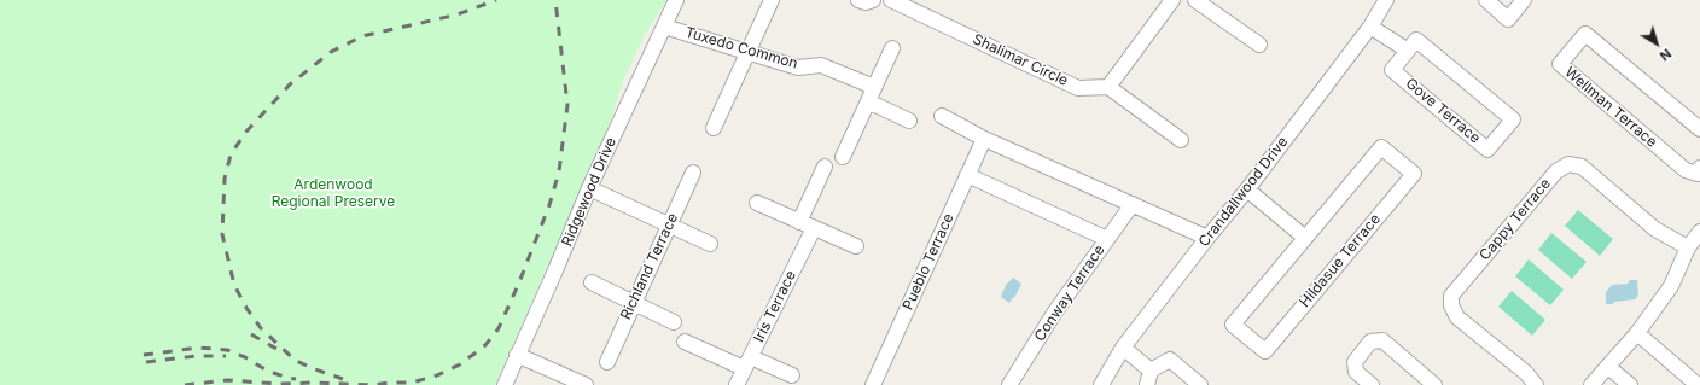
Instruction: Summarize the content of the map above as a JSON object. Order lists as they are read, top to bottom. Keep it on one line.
{"streets":{"street":["Tuxedo Common","Shalimar Circle","Wellman Terrace","Gove Terrace","Ridgewood Drive","Crandallwood Drive","Cappy Terrace","Hildasue Terrace","Pueblo Terrace","Richland Terrace","Conway Terrace","Iris Terrace"]},"crossings":[["Tuxedo Common","Ridgewood Drive"]],"parks":["Ardenwood Regional Preserve"],"north":"bottom right"}
